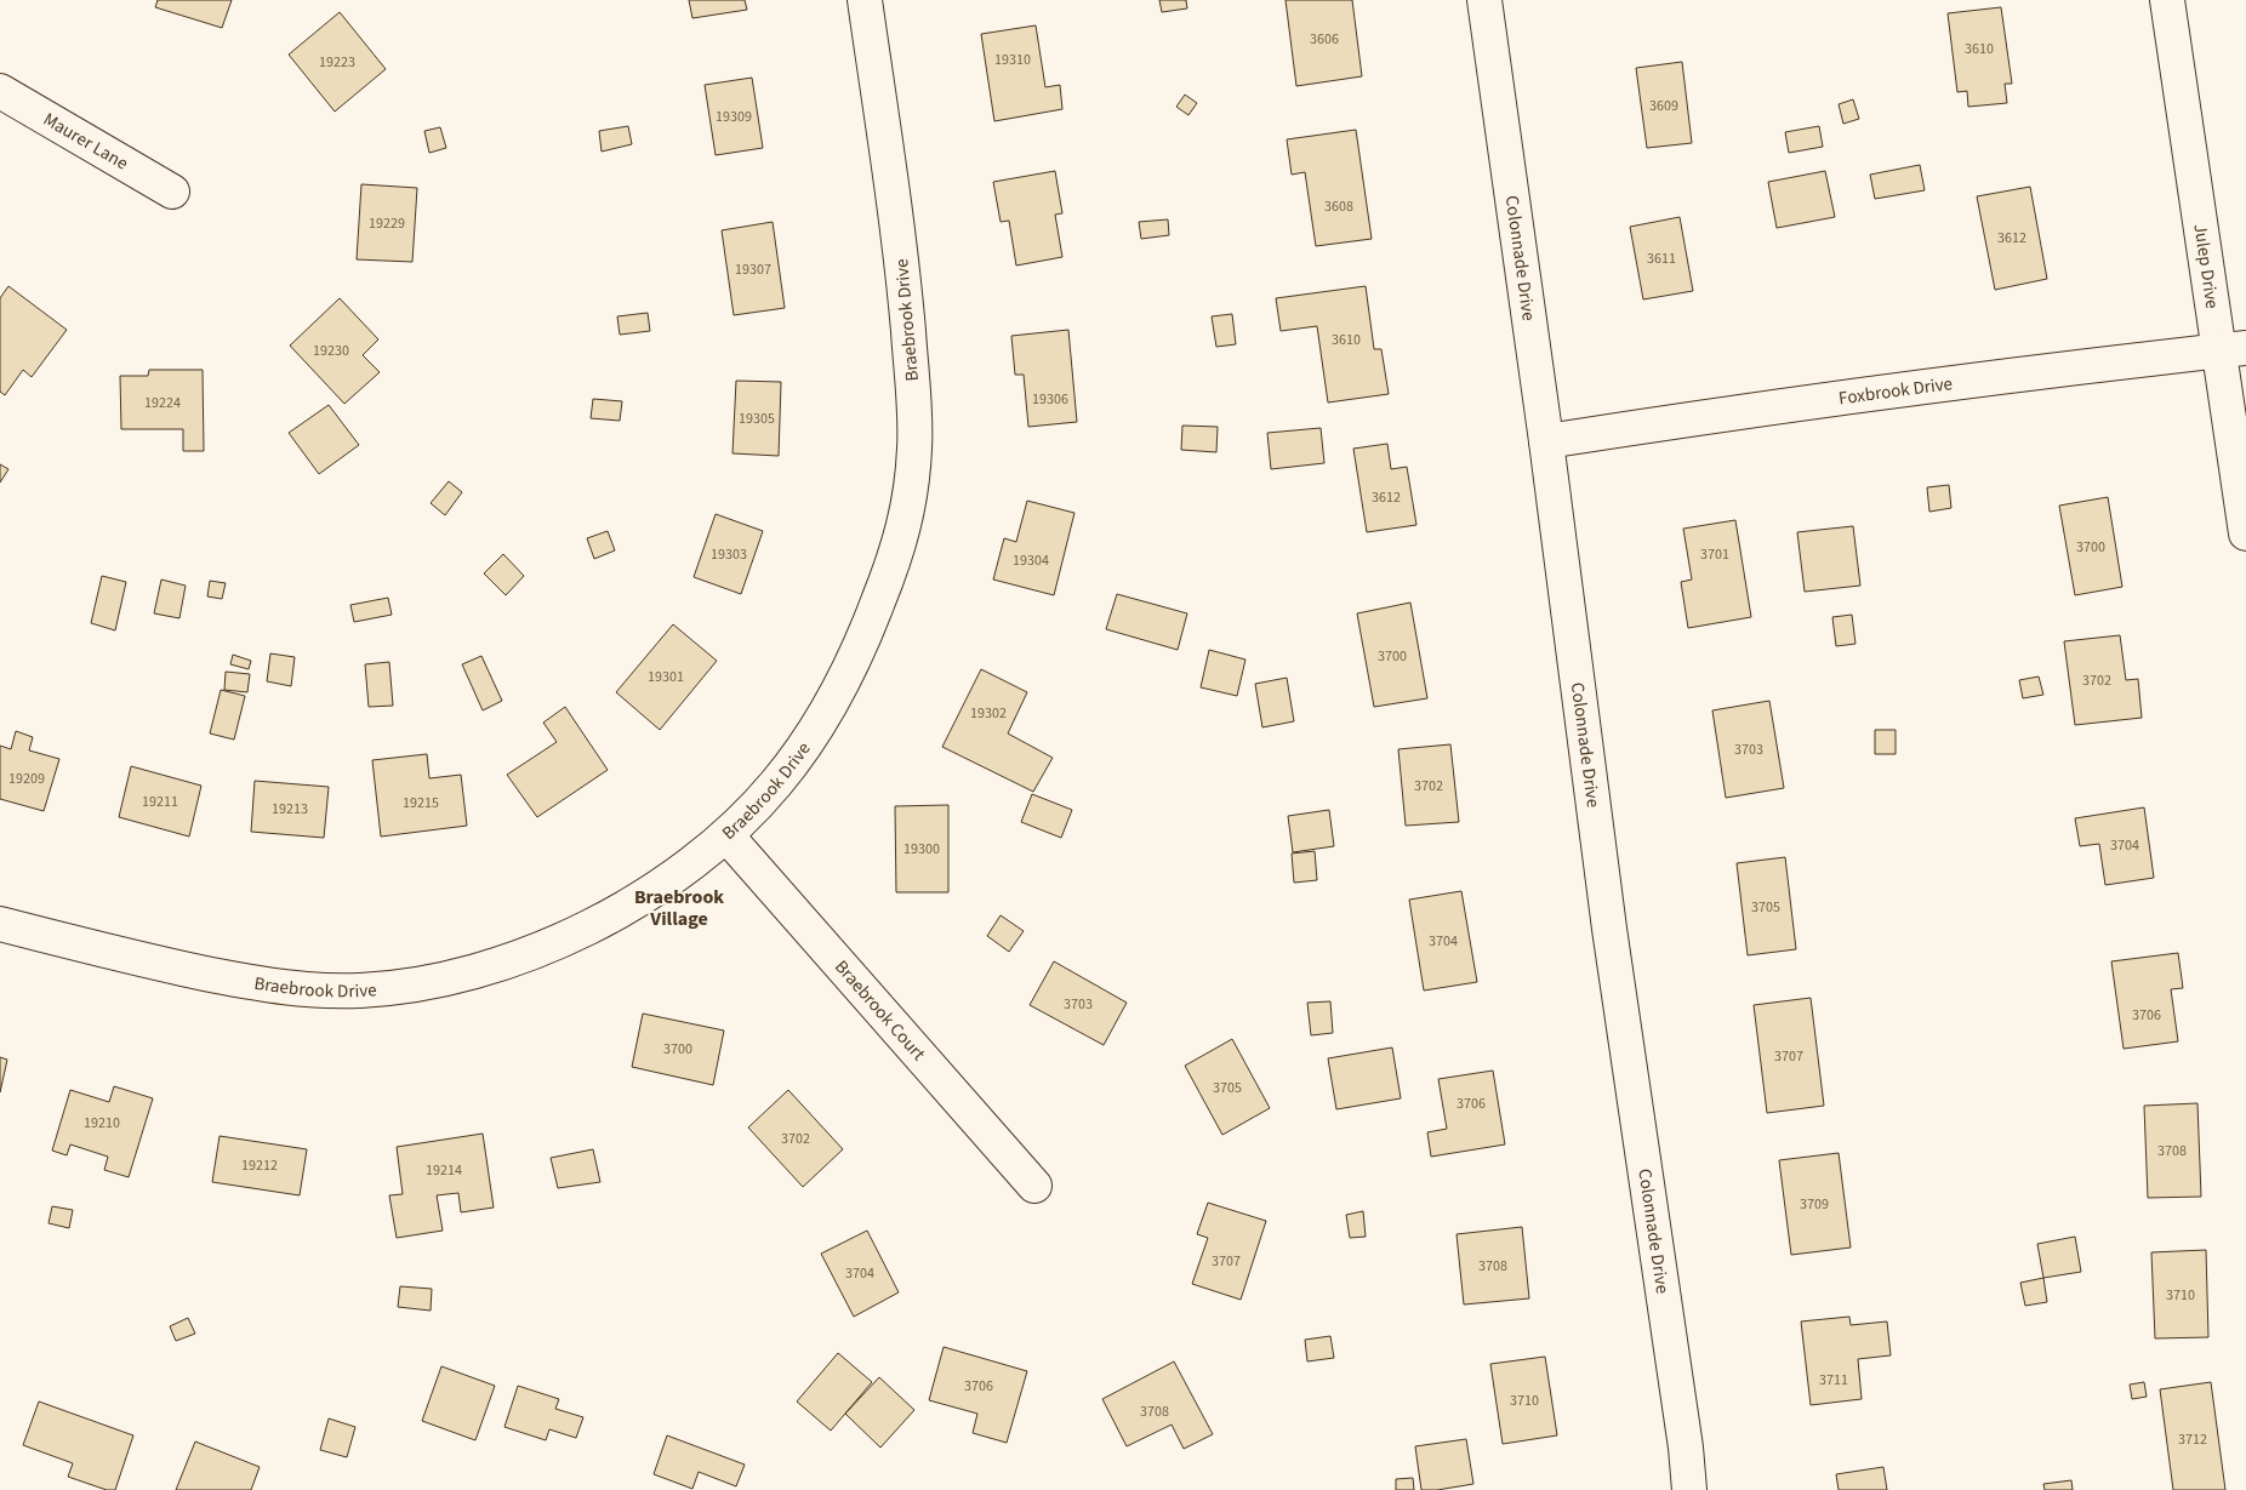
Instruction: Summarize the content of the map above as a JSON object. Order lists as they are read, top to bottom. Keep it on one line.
{"streets":{"street":["Maurer Lane","Colonnade Drive","Julep Drive","Braebrook Drive","Foxbrook Drive","Braebrook Court"]},"crossings":[["Colonnade Drive","Foxbrook Drive"],["Julep Drive","Foxbrook Drive"],["Braebrook Drive","Braebrook Court"]],"districts":["Braebrook Village"],"house_numbers":["3606","3610","19310","19223","3609","19309","3608","19229","3612","3611","19307","3610","19230","19306","19224","19305","3612","3700","19303","3701","19304","3700","19301","3702","19302","3703","19209","3702","19211","19215","19213","3704","19300","3705","3704","3703","3706","3700","3707","3705","3706","19210","3702","3708","19212","19214","3709","3707","3708","3704","3710","3711","3706","3710","3708","3712"]}
